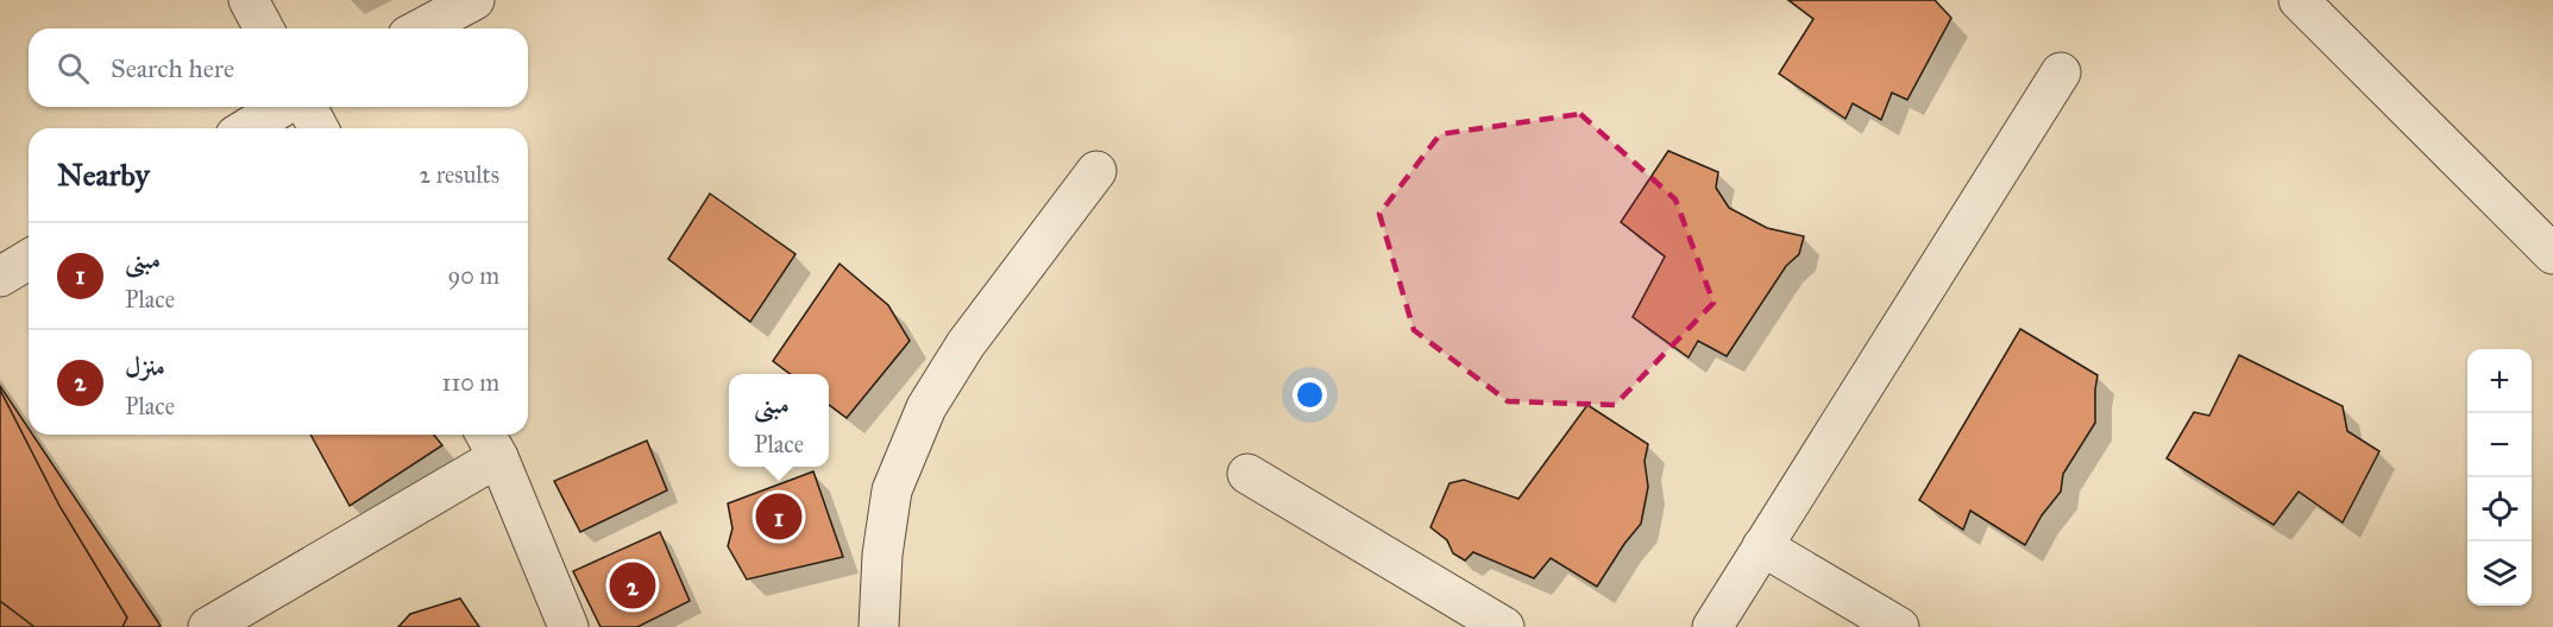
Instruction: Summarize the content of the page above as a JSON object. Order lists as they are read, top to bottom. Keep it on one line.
{"page":{"search":"Search here","heading":["Nearby","2 results"],"list":[{"mark":"1","name":"مبنى","note":"Place","value":"90 m"},{"mark":"2","name":"منزل","note":"Place","value":"110 m"}],"map_buttons":["+","−"],"popup":["مبنى","Place"],"pins":["1","2"]}}
